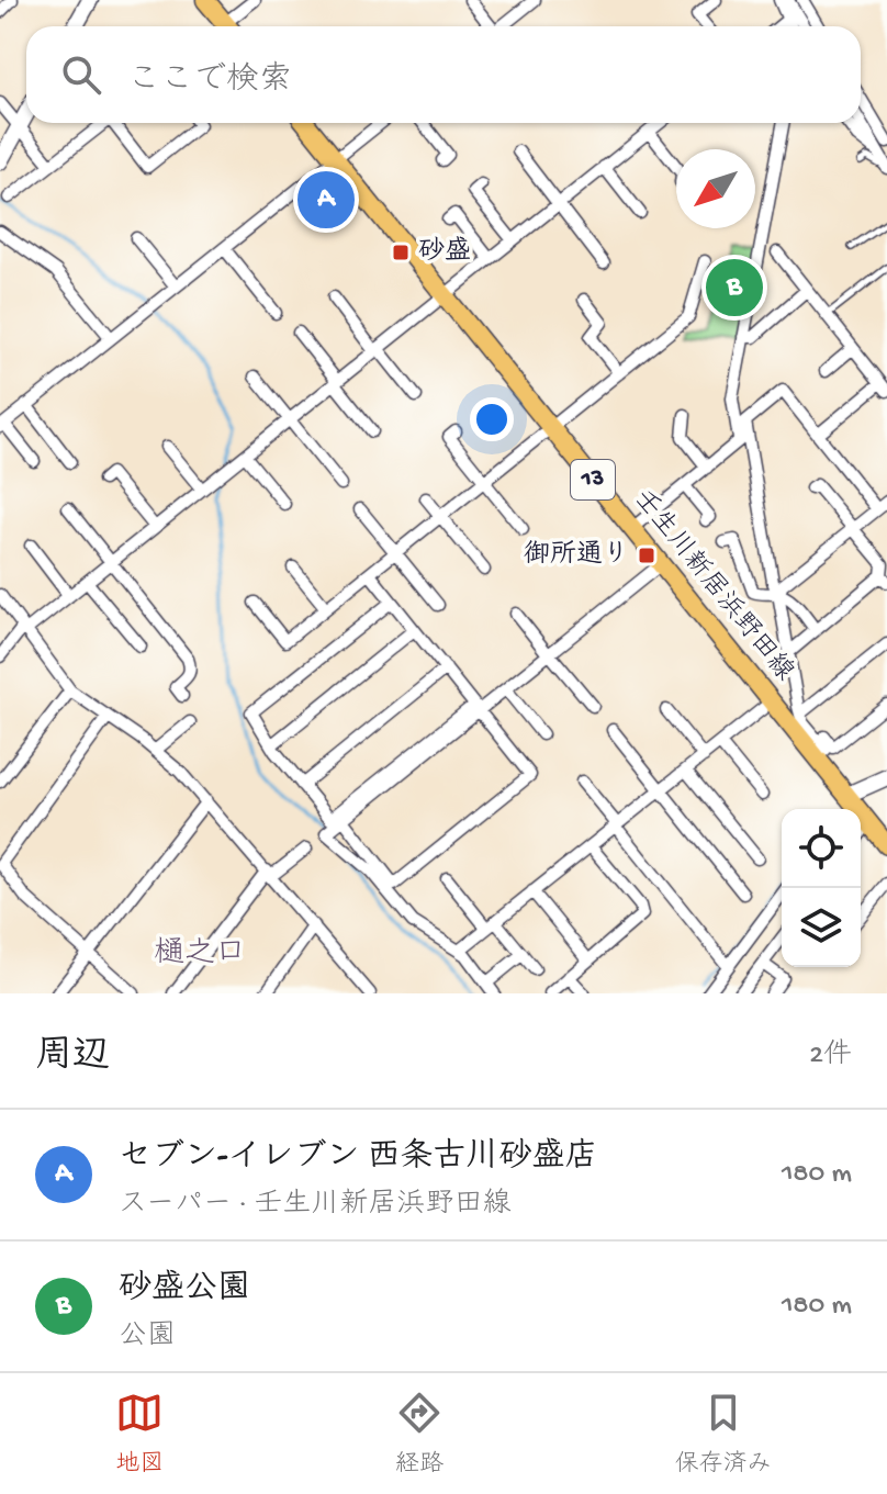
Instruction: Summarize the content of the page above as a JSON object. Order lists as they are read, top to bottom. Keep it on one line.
{"streets":{"main road":["13","壬生川新居浜野田線"]},"districts":["樋之口"],"places":{"transit":["砂盛","御所通り"]},"north":"bottom left","page":{"search":"ここで検索","pins":["A","B"],"heading":["周辺","2件"],"list":[{"mark":"A","name":"セブン-イレブン 西条古川砂盛店","note":"スーパー · 壬生川新居浜野田線","value":"180 m"},{"mark":"B","name":"砂盛公園","note":"公園","value":"180 m"}],"nav":["地図","経路","保存済み"]}}
